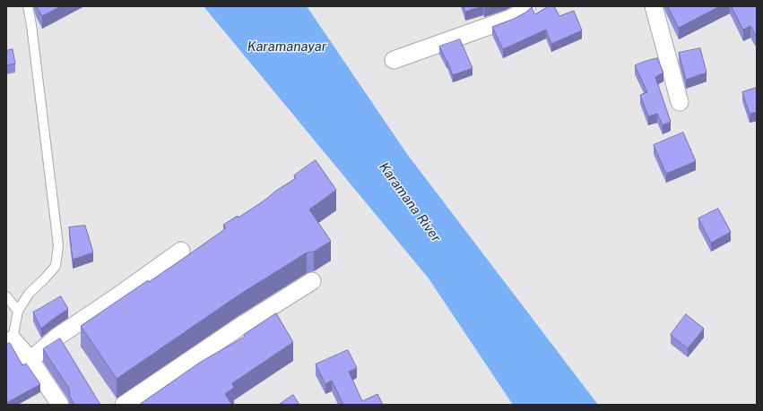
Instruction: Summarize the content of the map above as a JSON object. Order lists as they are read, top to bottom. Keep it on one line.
{"water":["Karamanayar","Karamana River"]}
